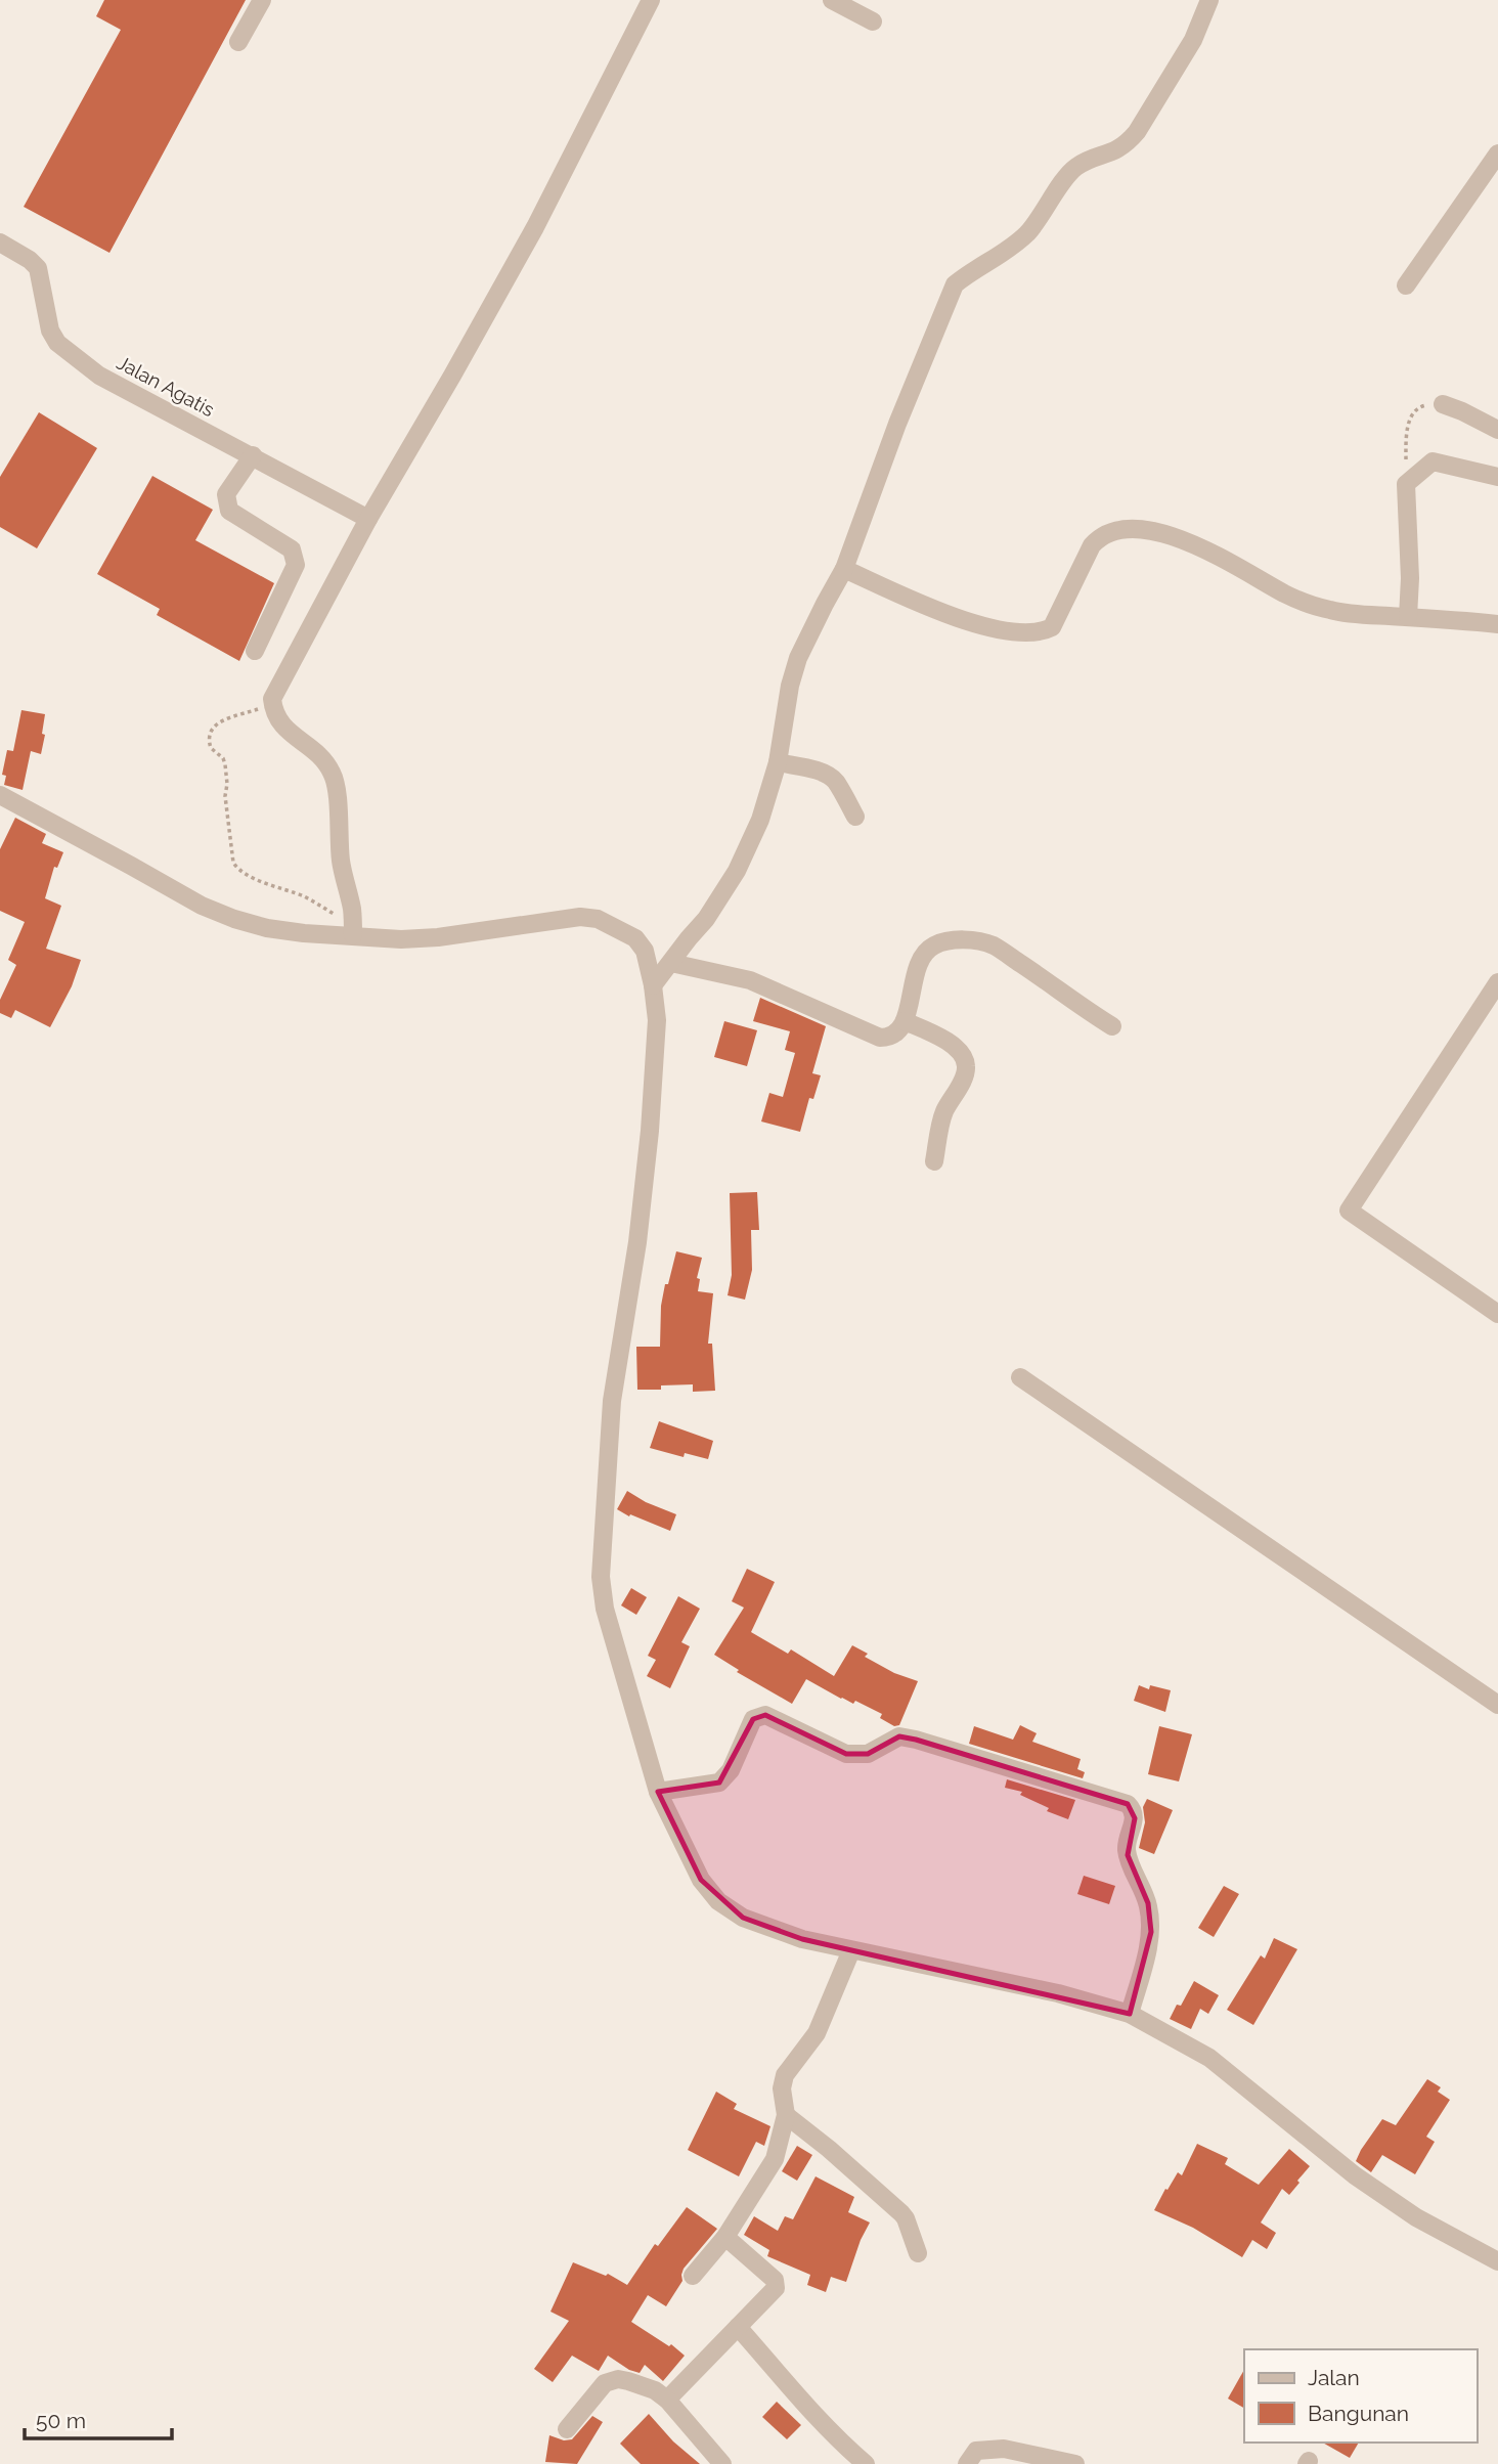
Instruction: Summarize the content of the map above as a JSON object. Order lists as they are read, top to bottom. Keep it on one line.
{"streets":{"street":["Jalan Agatis"]},"legend":["Jalan","Bangunan"],"scale_bar":"50 m"}
